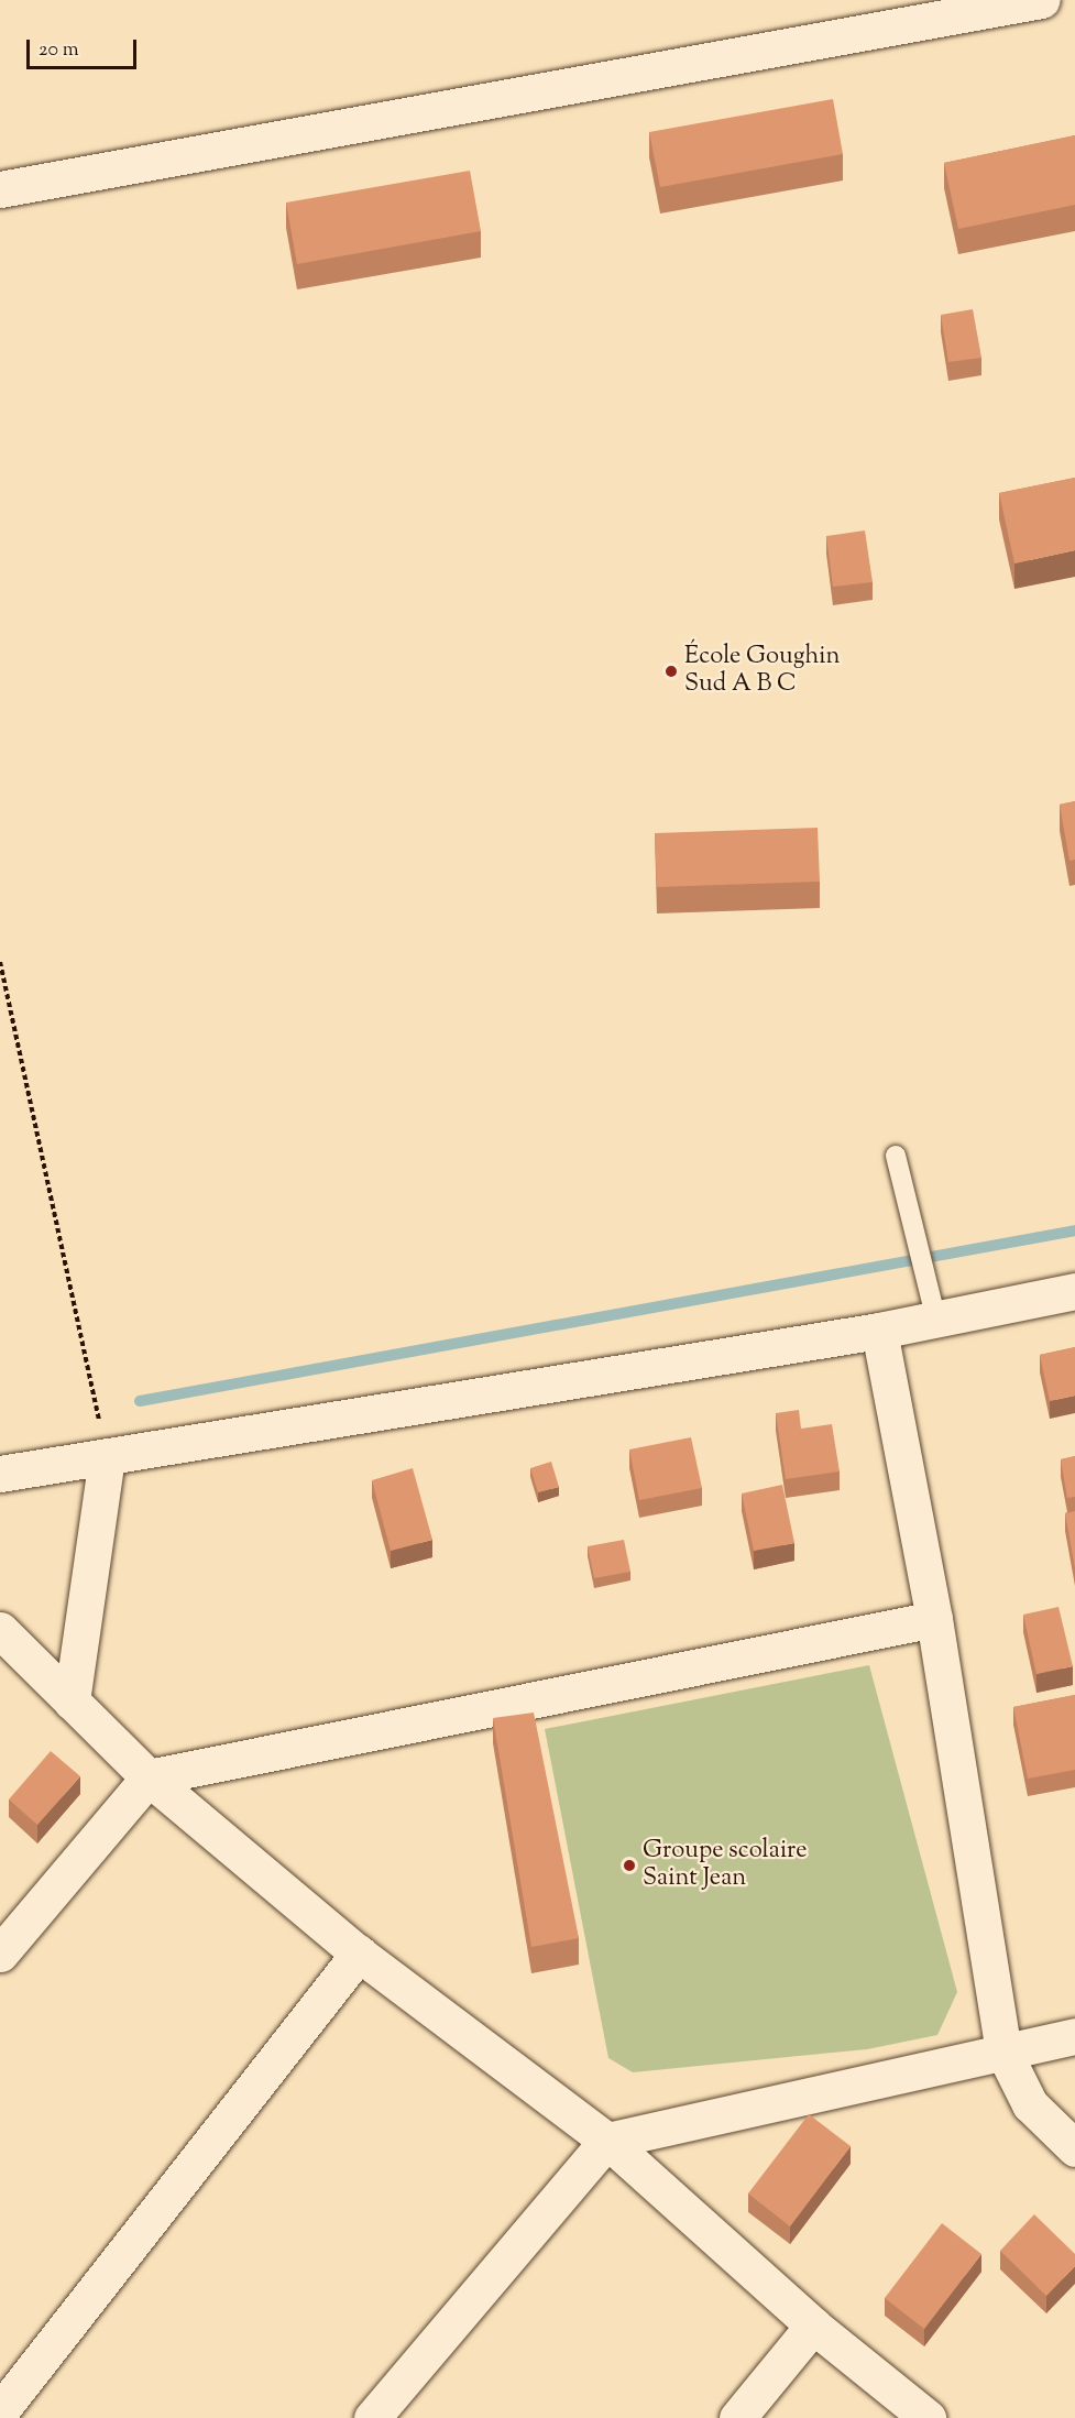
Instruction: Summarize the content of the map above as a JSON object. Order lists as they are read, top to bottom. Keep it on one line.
{"places":["École Goughin Sud A B C","Groupe scolaire Saint Jean"],"scale_bar":"20 m"}
